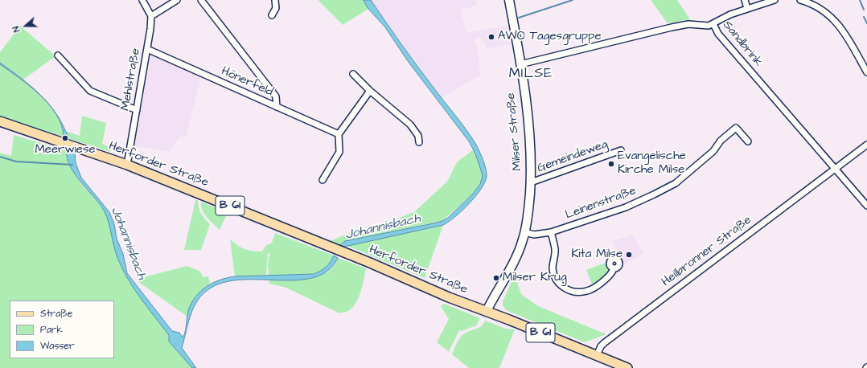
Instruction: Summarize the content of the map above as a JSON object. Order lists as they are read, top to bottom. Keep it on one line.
{"streets":{"main road":["Milser Straße","Herforder Straße","B 61"],"street":["Sandbrink","Mehlstraße","Hönerfeld","Gemeindeweg","Leinenstraße","Heilbronner Straße"]},"crossings":[["Sandbrink","Milser Straße"],["Sandbrink","Heilbronner Straße"],["Mehlstraße","Hönerfeld"],["Mehlstraße","Herforder Straße"],["Milser Straße","Gemeindeweg"],["Milser Straße","Herforder Straße"],["Milser Straße","Leinenstraße"],["Herforder Straße","Heilbronner Straße"]],"districts":["MILSE"],"water":["Johannisbach"],"places":["AWO Tagesgruppe","Meerwiese","Evangelische Kirche Milse","Kita Milse","Milser Krug"],"legend":["Straße","Park","Wasser"],"north":"left"}
